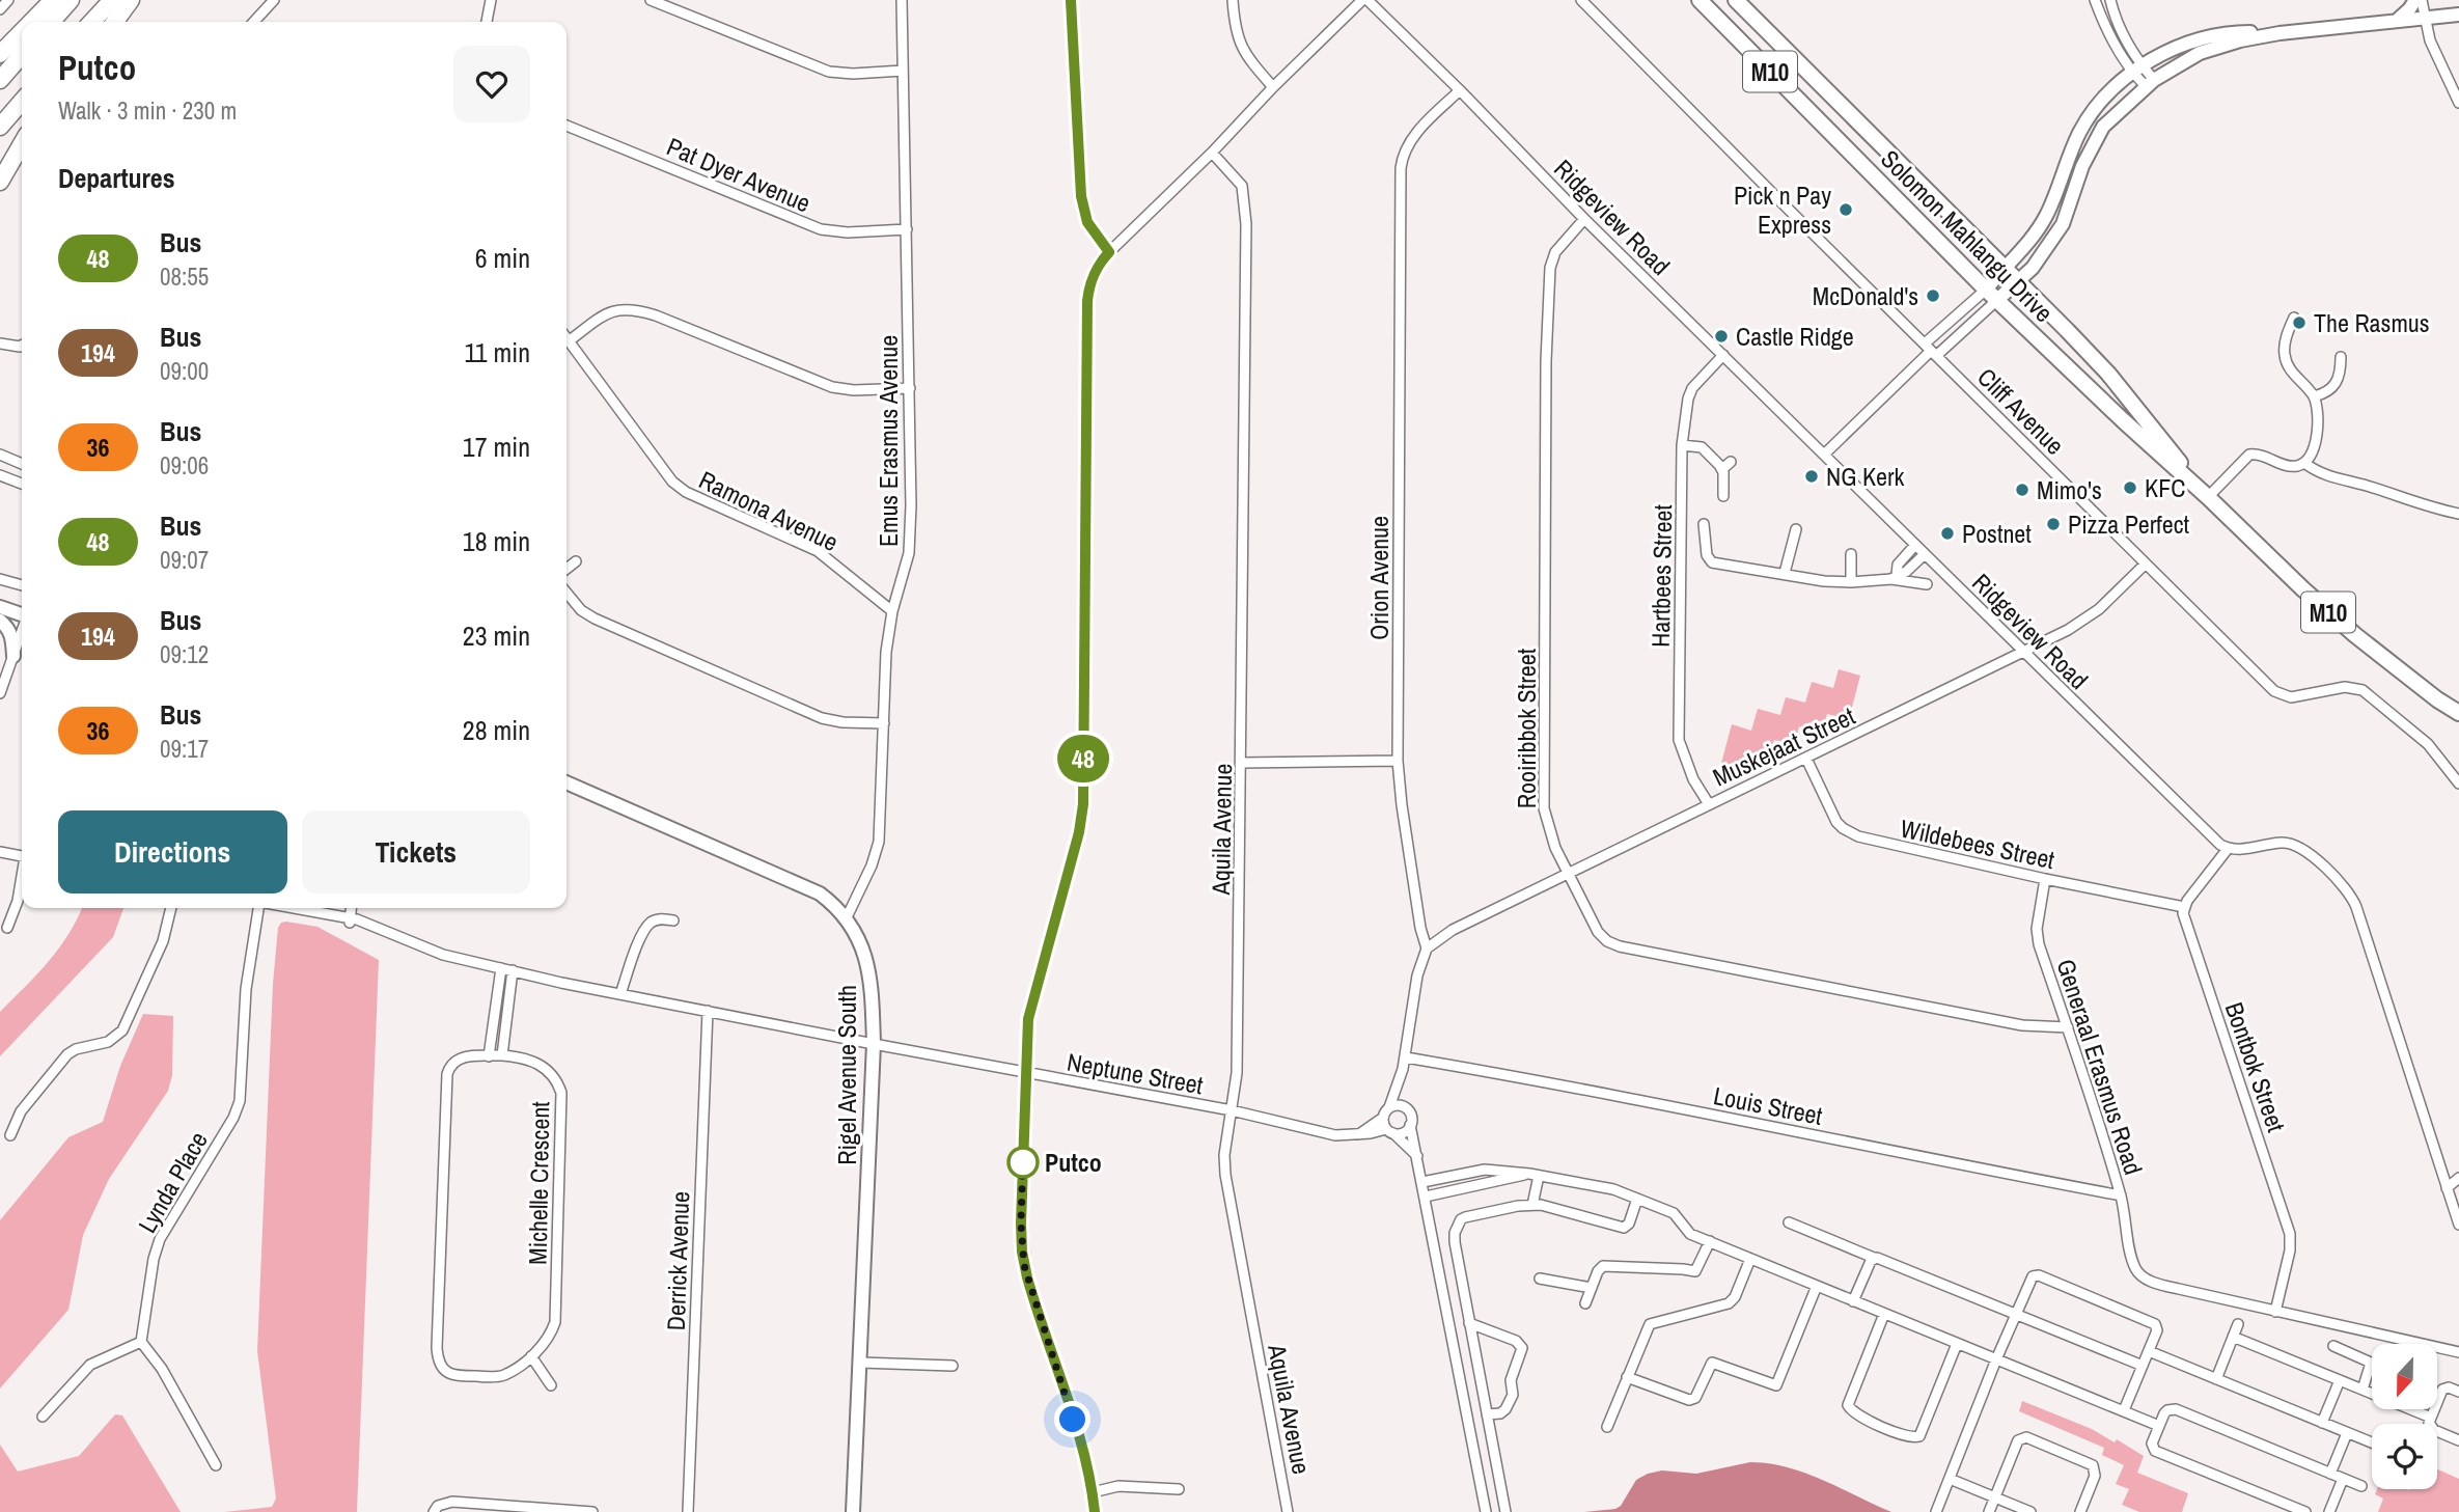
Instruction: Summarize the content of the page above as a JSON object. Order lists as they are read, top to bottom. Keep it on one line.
{"streets":{"main road":["M10","Solomon Mahlangu Drive","Rigel Avenue South"],"street":["Pat Dyer Avenue","Ridgeview Road","Cliff Avenue","Emus Erasmus Avenue","Ramona Avenue","Hartbees Street","Orion Avenue","Rooiribbok Street","Muskejaat Street","Aquila Avenue","Wildebees Street","Generaal Erasmus Road","Bontbok Street","Neptune Street","Louis Street","Lynda Place","Michelle Crescent","Derrick Avenue"]},"crossings":[["Pat Dyer Avenue","Emus Erasmus Avenue"],["Ridgeview Road","Hartbees Street"],["Ridgeview Road","Orion Avenue"],["Ridgeview Road","Rooiribbok Street"],["Ridgeview Road","Muskejaat Street"],["Cliff Avenue","Muskejaat Street"],["Emus Erasmus Avenue","Ramona Avenue"],["Emus Erasmus Avenue","Rigel Avenue South"],["Hartbees Street","Muskejaat Street"],["Orion Avenue","Muskejaat Street"],["Orion Avenue","Neptune Street"],["Orion Avenue","Louis Street"],["Rooiribbok Street","Muskejaat Street"],["Rooiribbok Street","Generaal Erasmus Road"],["Muskejaat Street","Wildebees Street"],["Aquila Avenue","Neptune Street"],["Wildebees Street","Generaal Erasmus Road"],["Wildebees Street","Bontbok Street"],["Generaal Erasmus Road","Bontbok Street"],["Generaal Erasmus Road","Louis Street"],["Neptune Street","Rigel Avenue South"],["Neptune Street","Derrick Avenue"]],"places":["Pick n Pay Express","McDonald's","The Rasmus","Castle Ridge","NG Kerk","KFC","Mimo's","Pizza Perfect","Postnet","Putco"],"lines":["bus line 48"],"north":"bottom","page":{"on_map":"48","heading":[["Putco","Walk · 3 min · 230 m"],"Departures"],"list":[{"mark":"48","name":"Bus","note":"08:55","value":"6 min"},{"mark":"194","name":"Bus","note":"09:00","value":"11 min"},{"mark":"36","name":"Bus","note":"09:06","value":"17 min"},{"mark":"48","name":"Bus","note":"09:07","value":"18 min"},{"mark":"194","name":"Bus","note":"09:12","value":"23 min"},{"mark":"36","name":"Bus","note":"09:17","value":"28 min"}],"buttons":["Directions","Tickets"]}}
